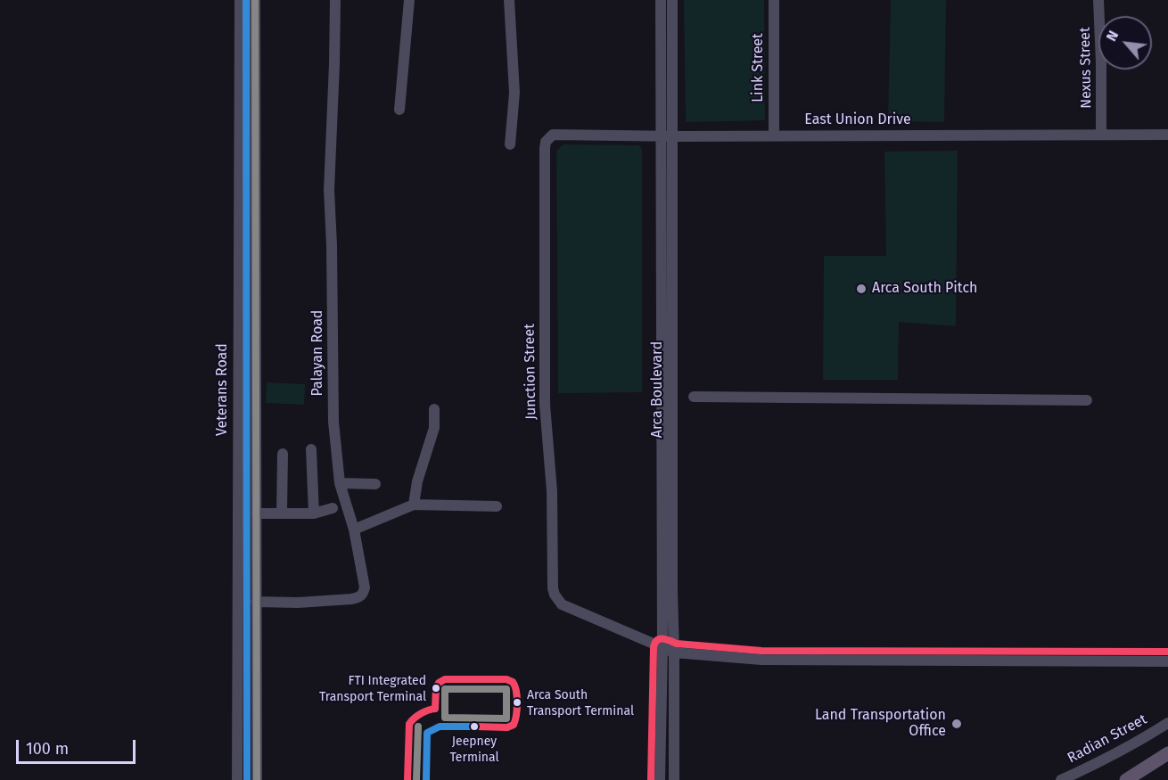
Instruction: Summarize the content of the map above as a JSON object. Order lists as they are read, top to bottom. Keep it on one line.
{"streets":{"street":["Link Street","Nexus Street","East Union Drive","Palayan Road","Junction Street","Veterans Road","Arca Boulevard","Radian Street"]},"crossings":[["Link Street","East Union Drive"],["Nexus Street","East Union Drive"],["East Union Drive","Junction Street"],["East Union Drive","Arca Boulevard"],["Junction Street","Arca Boulevard"]],"places":["Arca South Pitch","FTI Integrated Transport Terminal","Arca South Transport Terminal","Land Transportation Office","Jeepney Terminal"],"scale_bar":"100 m","north":"top left"}
